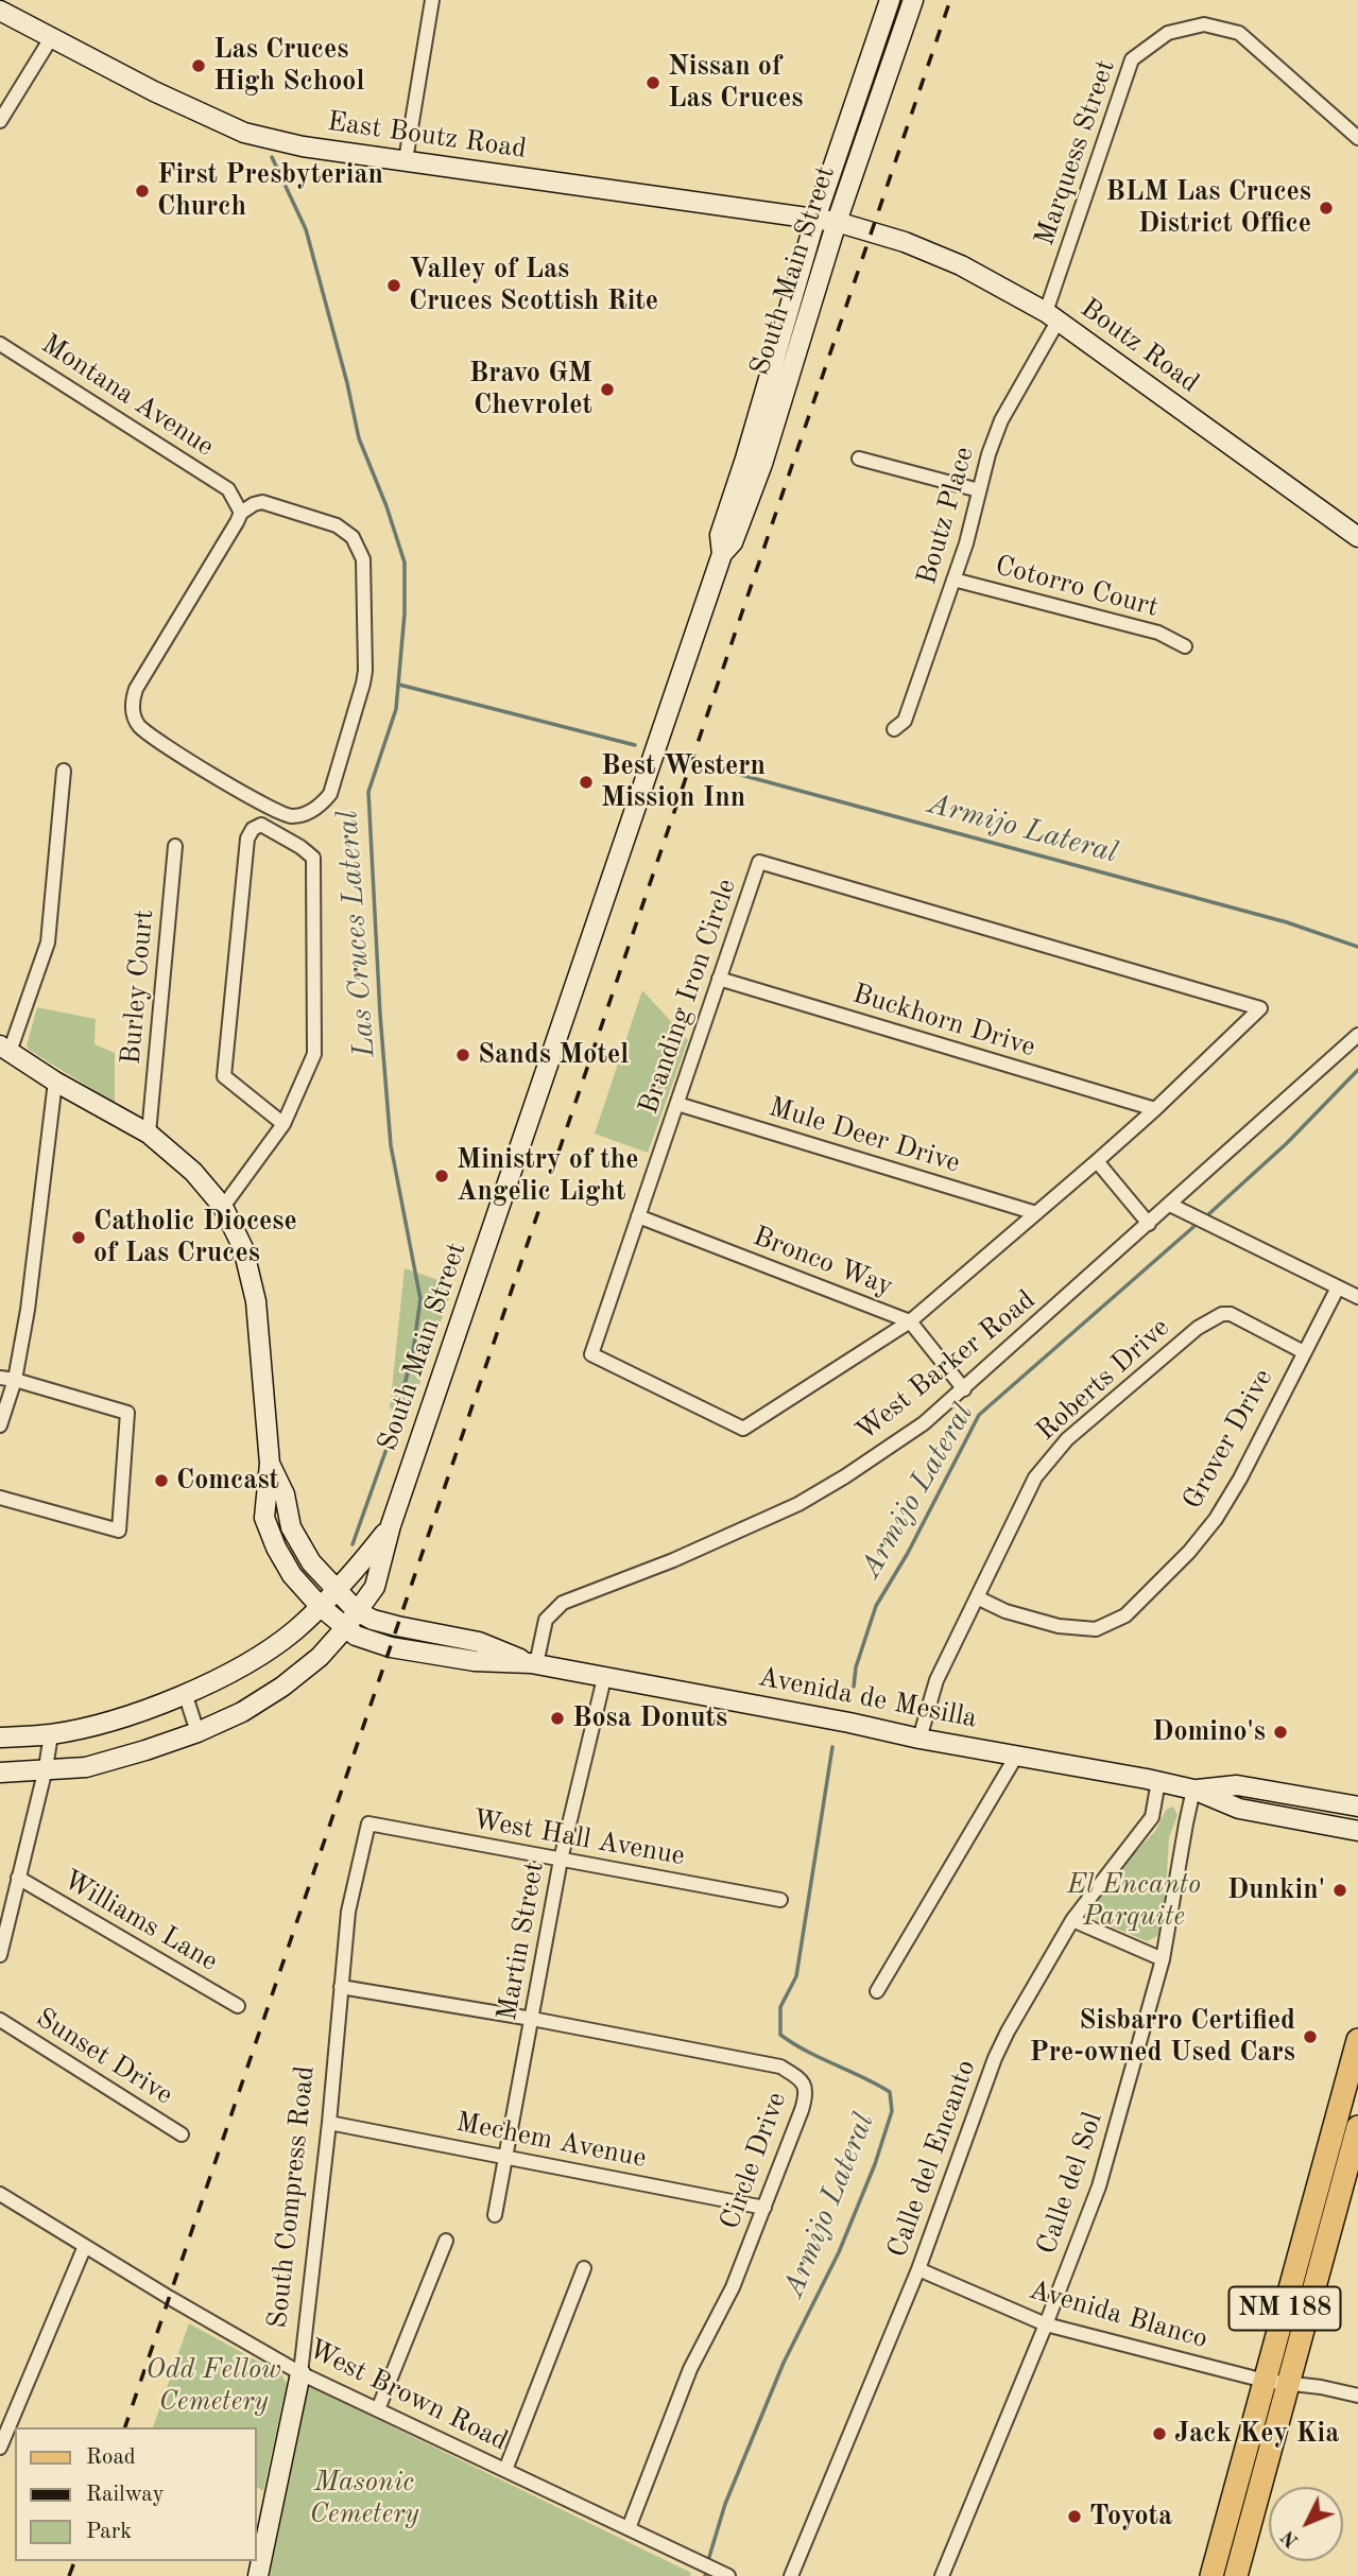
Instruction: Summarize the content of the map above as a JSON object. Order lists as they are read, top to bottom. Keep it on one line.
{"streets":{"main road":["East Boutz Road","South Main Street","Boutz Road","Avenida de Mesilla","South Compress Road","NM 188"],"street":["Marquess Street","Montana Avenue","Boutz Place","Cotorro Court","Burley Court","Branding Iron Circle","Buckhorn Drive","Mule Deer Drive","Bronco Way","West Barker Road","Roberts Drive","Grover Drive","West Hall Avenue","Williams Lane","Martin Street","Sunset Drive","Mechem Avenue","Calle del Encanto","Circle Drive","Calle del Sol","Avenida Blanco","West Brown Road"]},"crossings":[["East Boutz Road","South Main Street"],["East Boutz Road","Boutz Road"],["Marquess Street","Boutz Road"],["Marquess Street","Boutz Place"],["South Main Street","Avenida de Mesilla"],["Boutz Road","Boutz Place"],["Boutz Place","Cotorro Court"],["Branding Iron Circle","Buckhorn Drive"],["Branding Iron Circle","Mule Deer Drive"],["Branding Iron Circle","Bronco Way"],["Bronco Way","West Barker Road"],["West Barker Road","Avenida de Mesilla"],["Roberts Drive","Grover Drive"],["Roberts Drive","Avenida de Mesilla"],["Avenida de Mesilla","Martin Street"],["Avenida de Mesilla","Calle del Encanto"],["Avenida de Mesilla","Calle del Sol"],["West Hall Avenue","Martin Street"],["West Hall Avenue","South Compress Road"],["Martin Street","Mechem Avenue"],["Martin Street","Circle Drive"],["Mechem Avenue","Circle Drive"],["Mechem Avenue","South Compress Road"],["Calle del Encanto","Avenida Blanco"],["Circle Drive","South Compress Road"],["Circle Drive","West Brown Road"],["Calle del Sol","Avenida Blanco"],["South Compress Road","West Brown Road"],["NM 188","Avenida Blanco"]],"water":["Armijo Lateral","Las Cruces Lateral"],"parks":["El Encanto Parquite","Odd Fellow Cemetery","Masonic Cemetery"],"places":["Las Cruces High School","Nissan of Las Cruces","First Presbyterian Church","BLM Las Cruces District Office","Valley of Las Cruces Scottish Rite","Bravo GM Chevrolet","Best Western Mission Inn","Sands Motel","Ministry of the Angelic Light","Catholic Diocese of Las Cruces","Comcast","Bosa Donuts","Domino's","Dunkin'","Sisbarro Certified Pre-owned Used Cars","Jack Key Kia","Toyota"],"legend":["Road","Railway","Park"],"north":"bottom left"}
